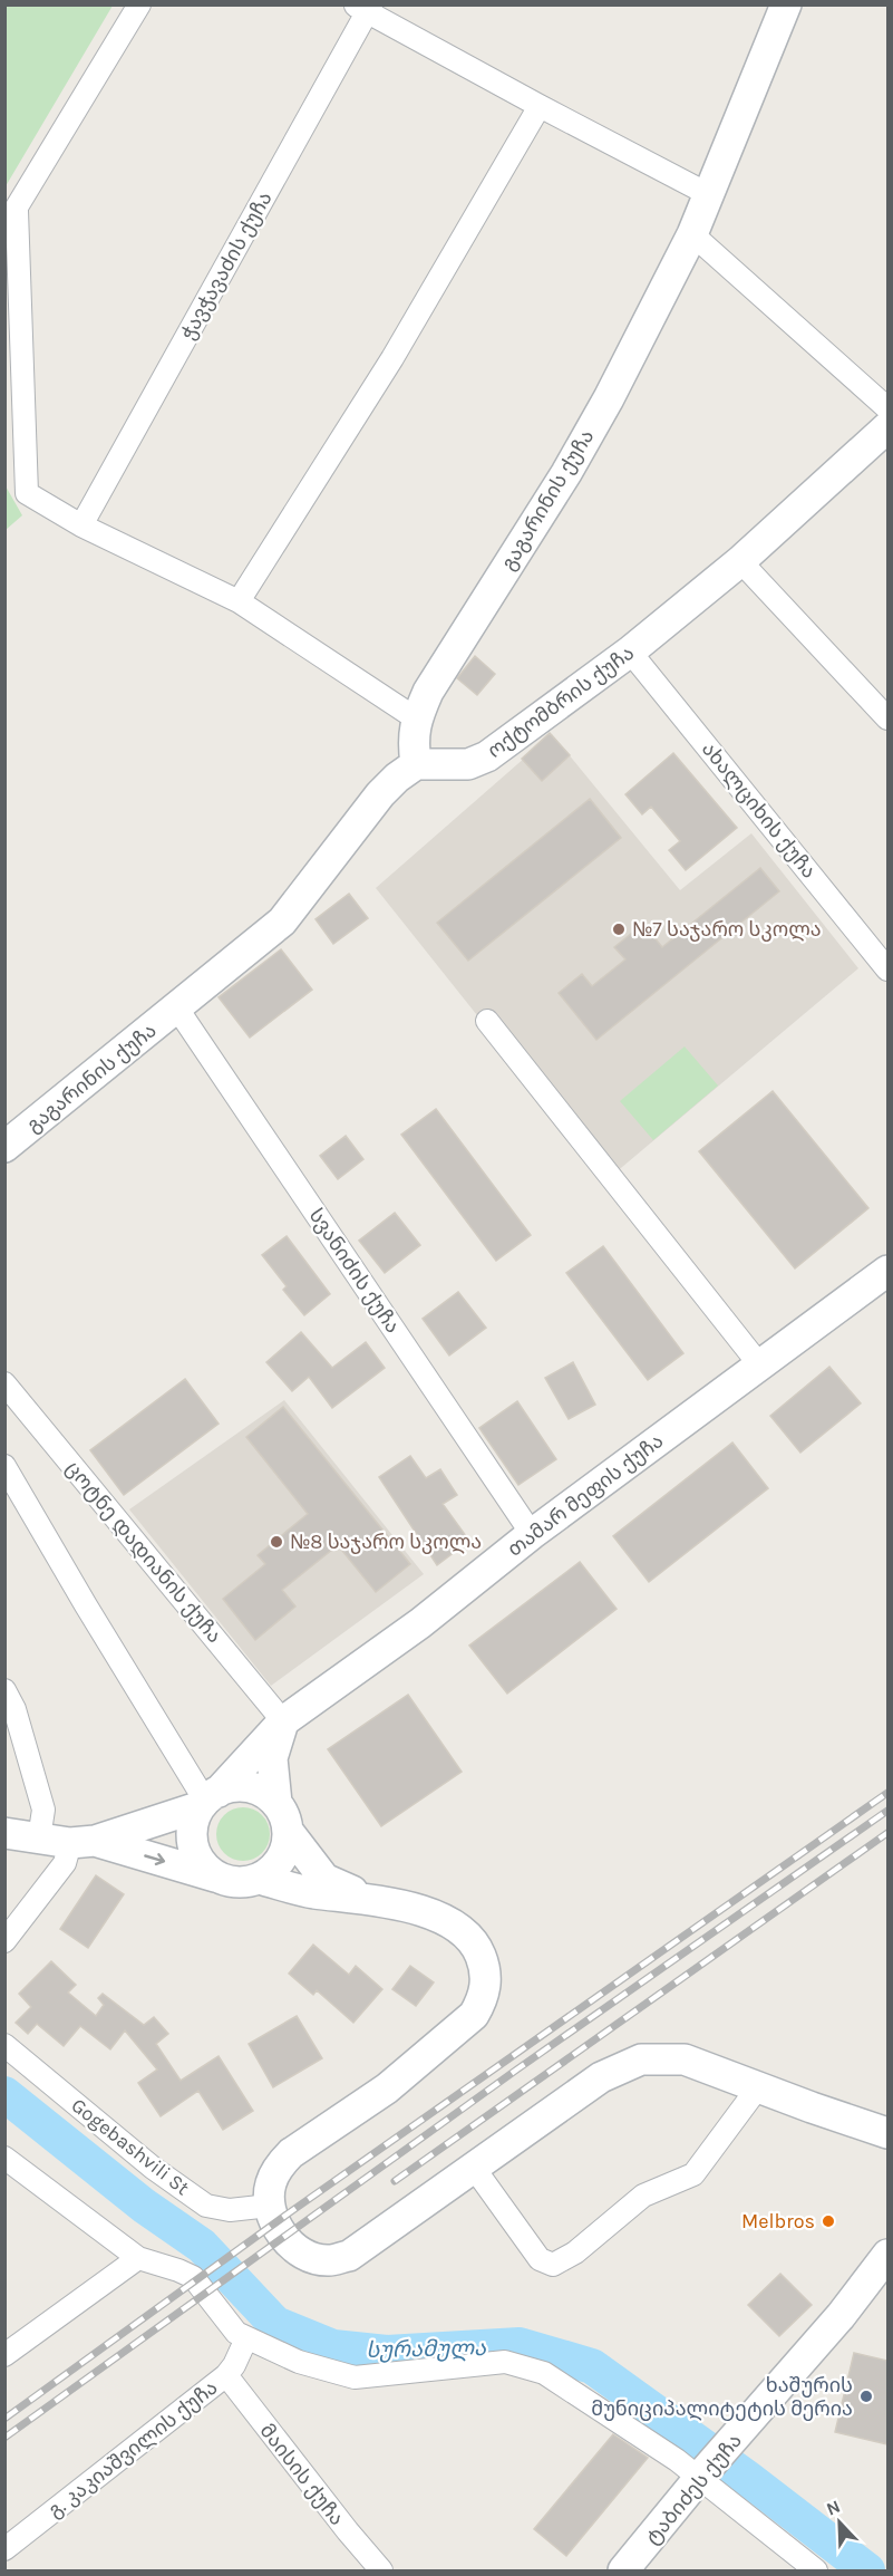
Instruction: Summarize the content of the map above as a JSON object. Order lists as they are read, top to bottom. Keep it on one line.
{"streets":{"street":["ჭავჭავაძის ქუჩა","გაგარინის ქუჩა","ოქტომბრის ქუჩა","ახალციხის ქუჩა","სვანიძის ქუჩა","თამარ მეფის ქუჩა","ცოტნე დადიანის ქუჩა","Gogebashvili St","გ. კაკიაშვილის ქუჩა","მაისის ქუჩა","ტაბიძეს ქუჩა"]},"crossings":[["გაგარინის ქუჩა","ოქტომბრის ქუჩა"],["გაგარინის ქუჩა","სვანიძის ქუჩა"],["ოქტომბრის ქუჩა","ახალციხის ქუჩა"],["სვანიძის ქუჩა","თამარ მეფის ქუჩა"],["თამარ მეფის ქუჩა","ცოტნე დადიანის ქუჩა"],["გ. კაკიაშვილის ქუჩა","მაისის ქუჩა"]],"water":["სურამულა"],"places":["№7 საჯარო სკოლა","№8 საჯარო სკოლა","Melbros","ხაშურის მუნიციპალიტეტის მერია"],"north":"top left"}
